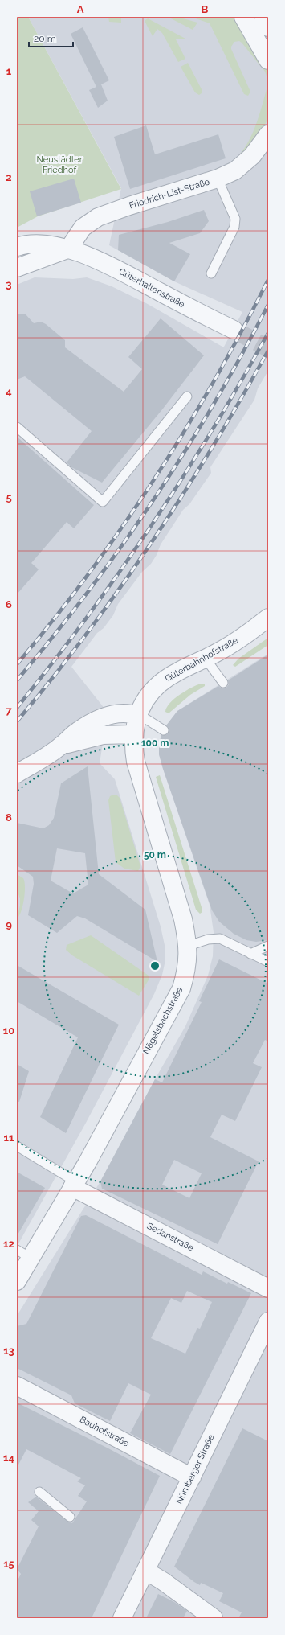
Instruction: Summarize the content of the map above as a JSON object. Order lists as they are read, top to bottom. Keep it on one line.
{"streets":{"street":["Friedrich-List-Straße","Güterhallenstraße","Güterbahnhofstraße","Nägelsbachstraße","Sedanstraße","Bauhofstraße","Nürnberger Straße"]},"crossings":[["Friedrich-List-Straße","Güterhallenstraße"],["Güterbahnhofstraße","Nägelsbachstraße"],["Nägelsbachstraße","Sedanstraße"],["Bauhofstraße","Nürnberger Straße"]],"parks":["Neustädter Friedhof"],"scale_bar":"20 m","grid":{"columns":["A","B"],"rows":["1","2","3","4","5","6","7","8","9","10","11","12","13","14","15"]},"rings":["100 m","50 m"]}
